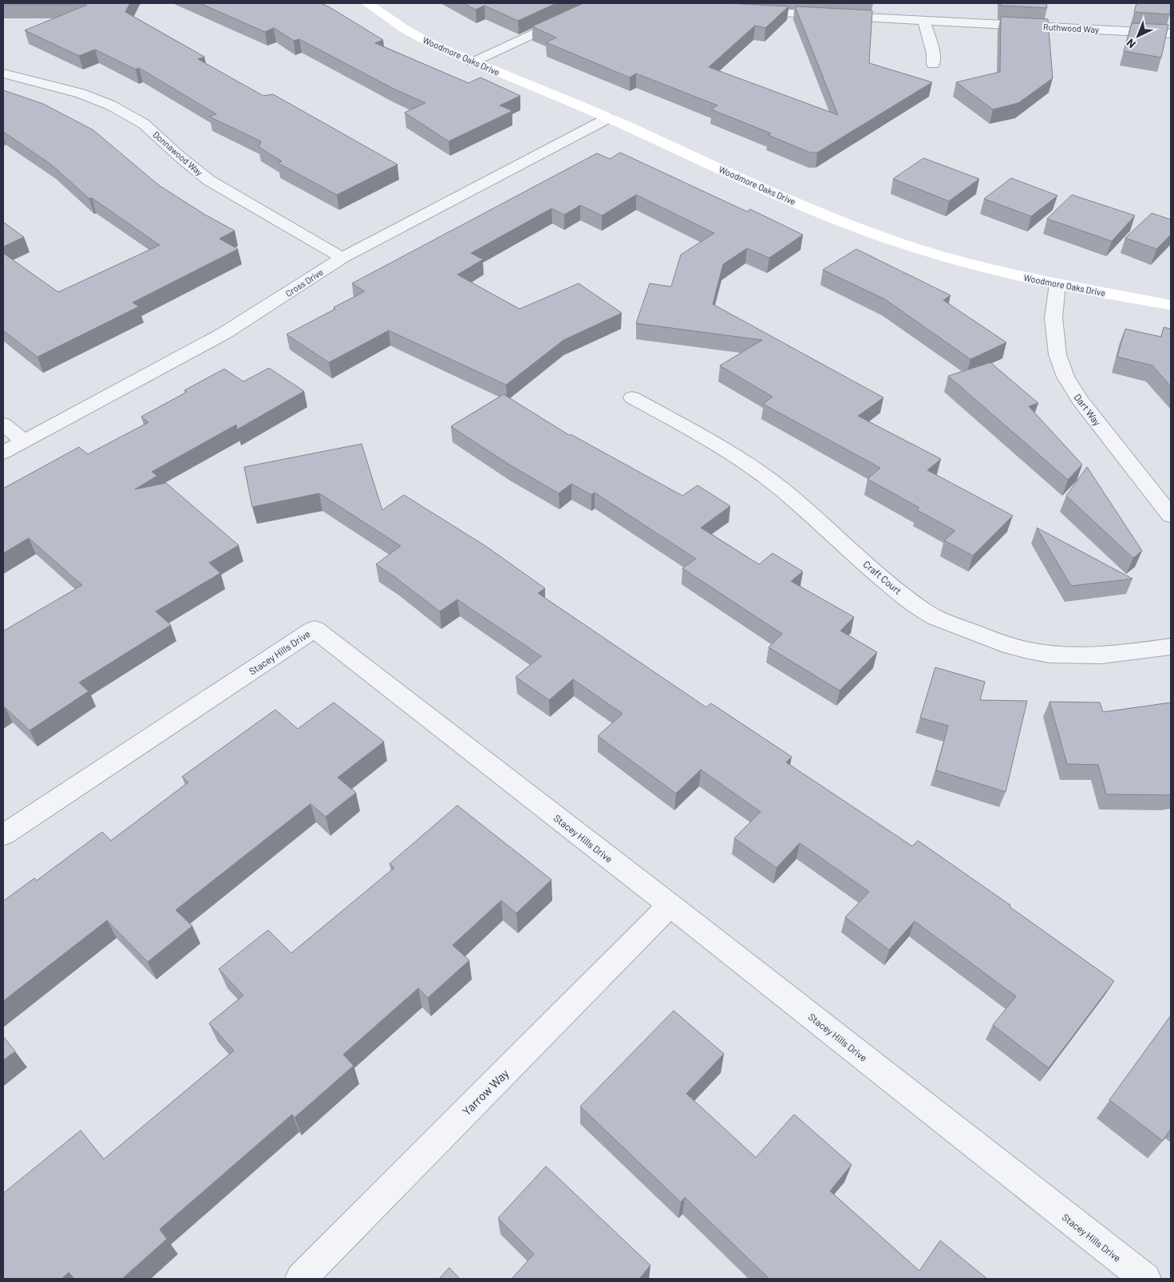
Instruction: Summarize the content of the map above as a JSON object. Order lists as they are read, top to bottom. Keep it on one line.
{"streets":{"street":["Ruthwood Way","Woodmore Oaks Drive","Donnawood Way","Cross Drive","Dart Way","Craft Court","Stacey Hills Drive","Yarrow Way"]},"crossings":[["Woodmore Oaks Drive","Cross Drive"],["Woodmore Oaks Drive","Dart Way"],["Donnawood Way","Cross Drive"],["Stacey Hills Drive","Yarrow Way"]],"north":"bottom left"}
